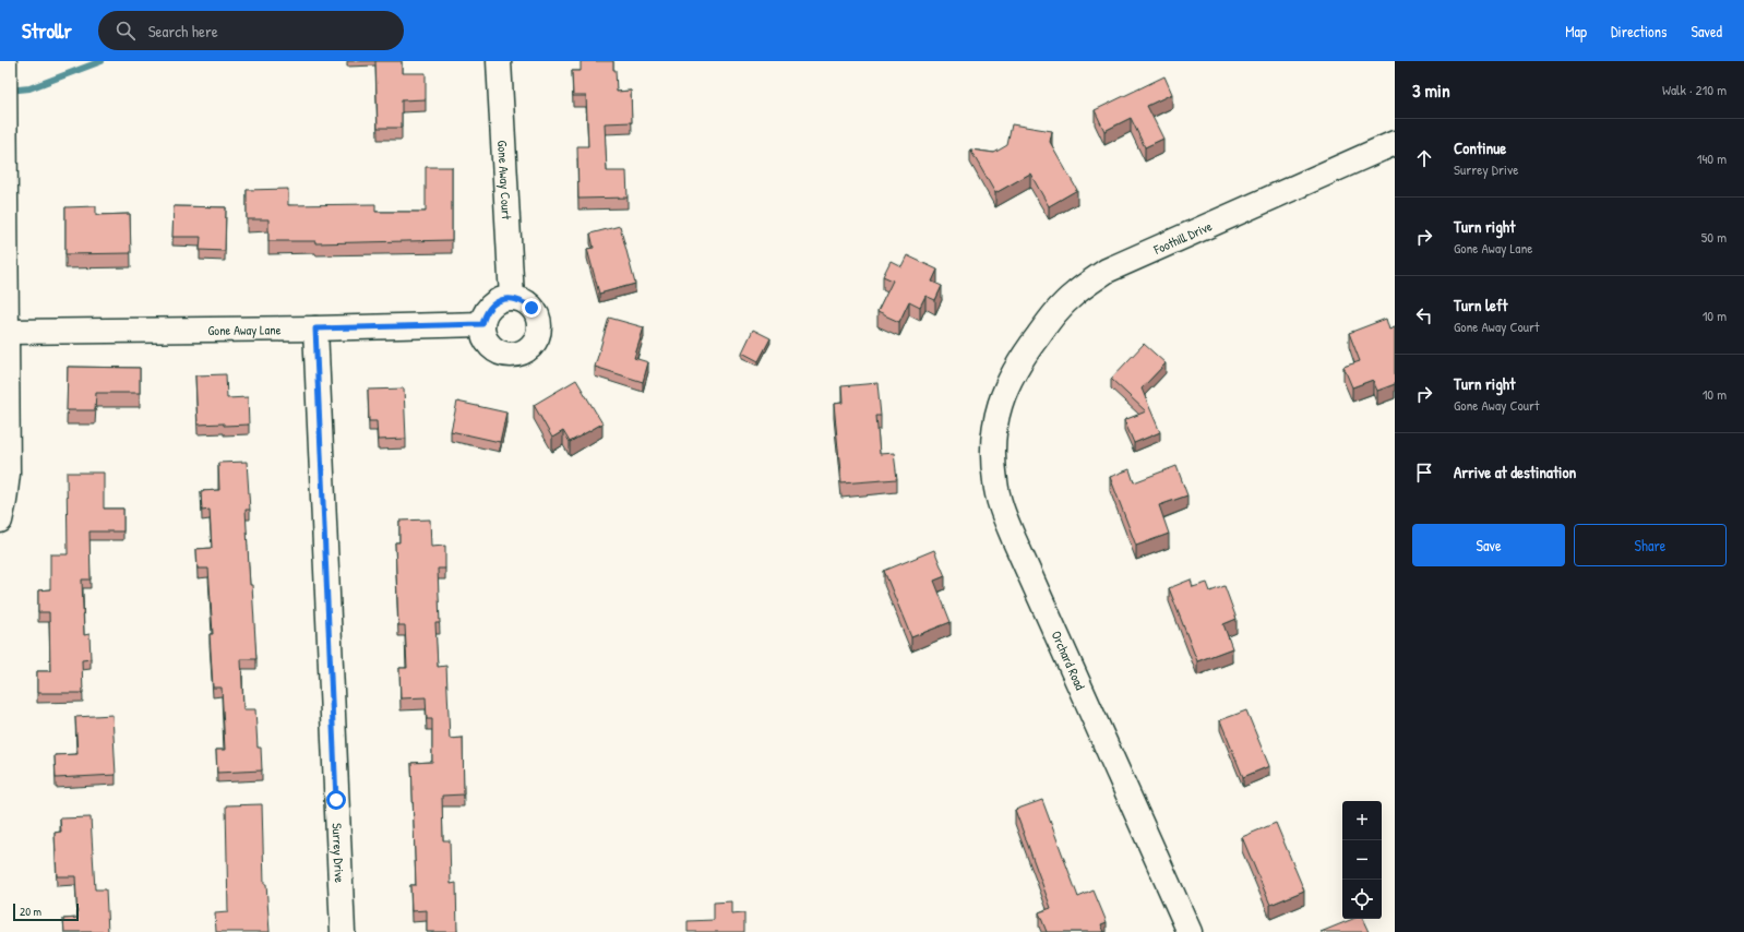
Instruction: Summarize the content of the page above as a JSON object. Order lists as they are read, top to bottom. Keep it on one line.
{"streets":{"street":["Gone Away Court","Foothill Drive","Gone Away Lane","Orchard Road","Surrey Drive"]},"crossings":[["Gone Away Court","Gone Away Lane"],["Foothill Drive","Orchard Road"],["Gone Away Lane","Surrey Drive"]],"scale_bar":"20 m","page":{"header":"Strollr","search":"Search here","nav":["Map","Directions","Saved"],"heading":["3 min","Walk · 210 m"],"list":[["Continue","Surrey Drive","140 m"],["Turn right","Gone Away Lane","50 m"],["Turn left","Gone Away Court","10 m"],["Turn right","Gone Away Court","10 m"],"Arrive at destination"],"buttons":["Save","Share"],"map_buttons":["+","−"],"scale":"20 m"}}
